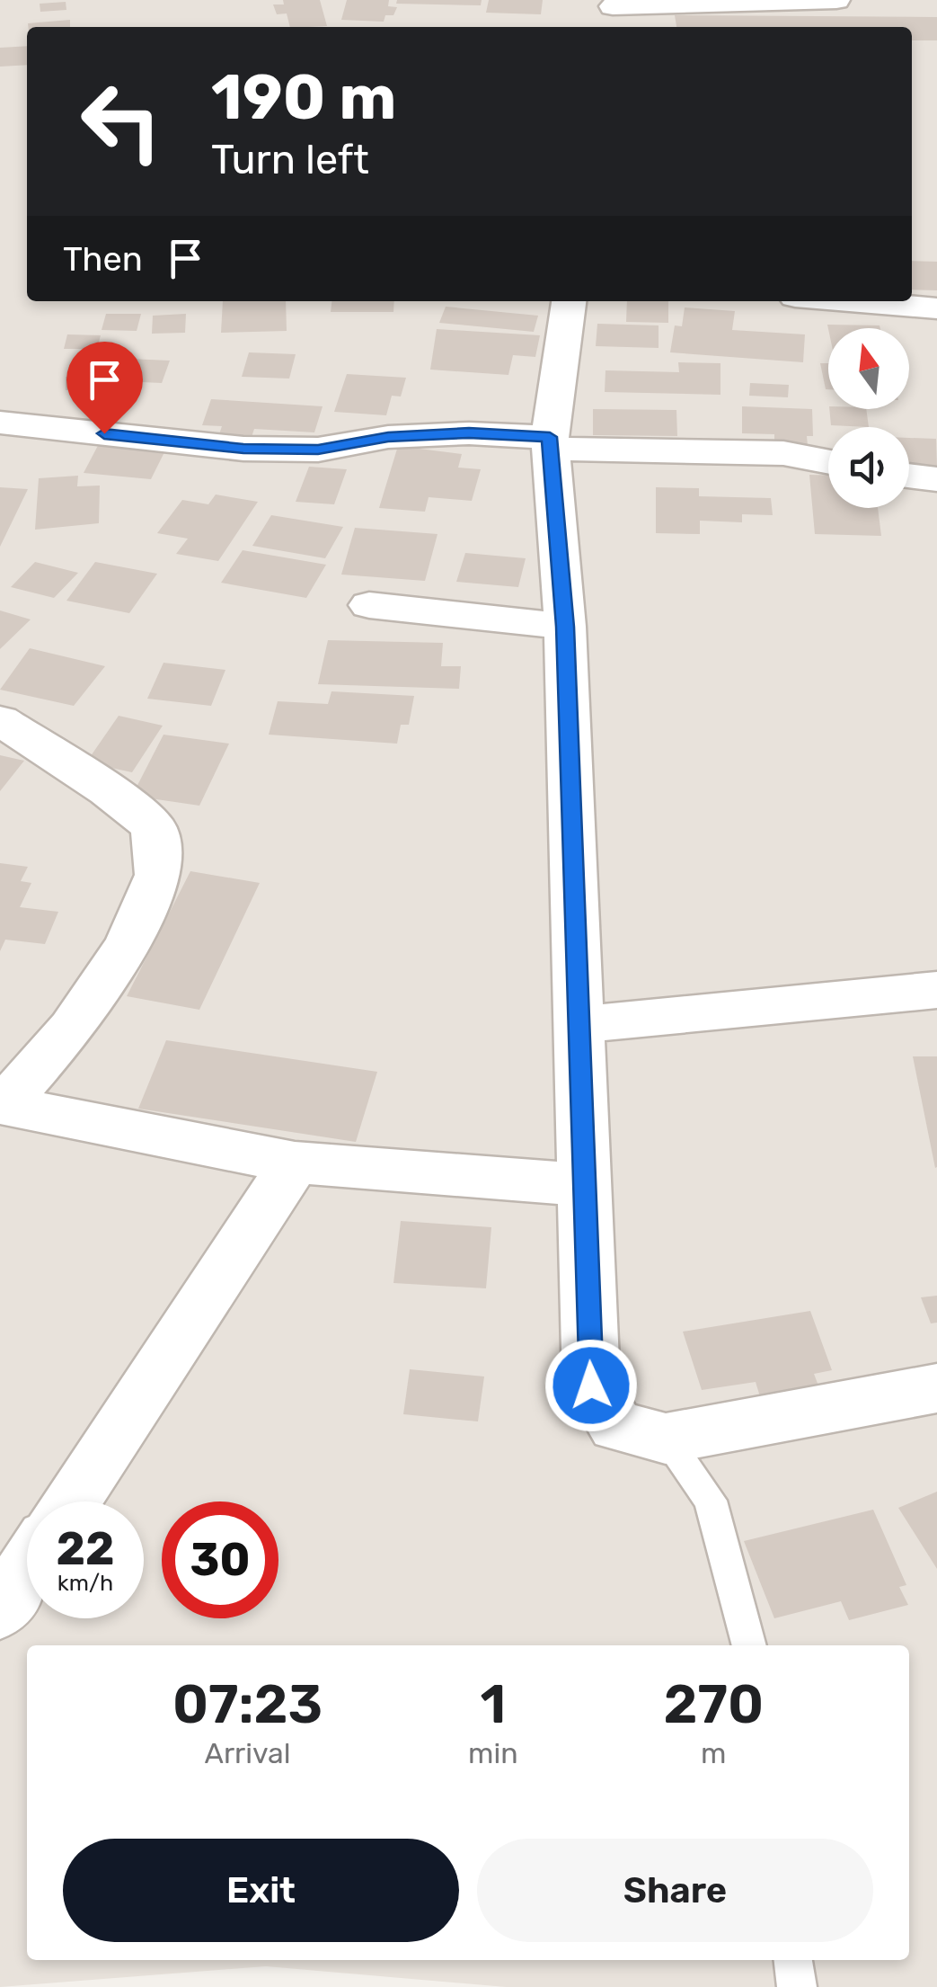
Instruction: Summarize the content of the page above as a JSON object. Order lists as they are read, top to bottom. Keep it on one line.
{"north":"top","page":{"turn":["190 m","Turn left"],"then":"Then","speed":"22 km/h","limit":"30","eta":["07:23","Arrival","1","min","270","m"],"buttons":["Exit","Share"]}}
